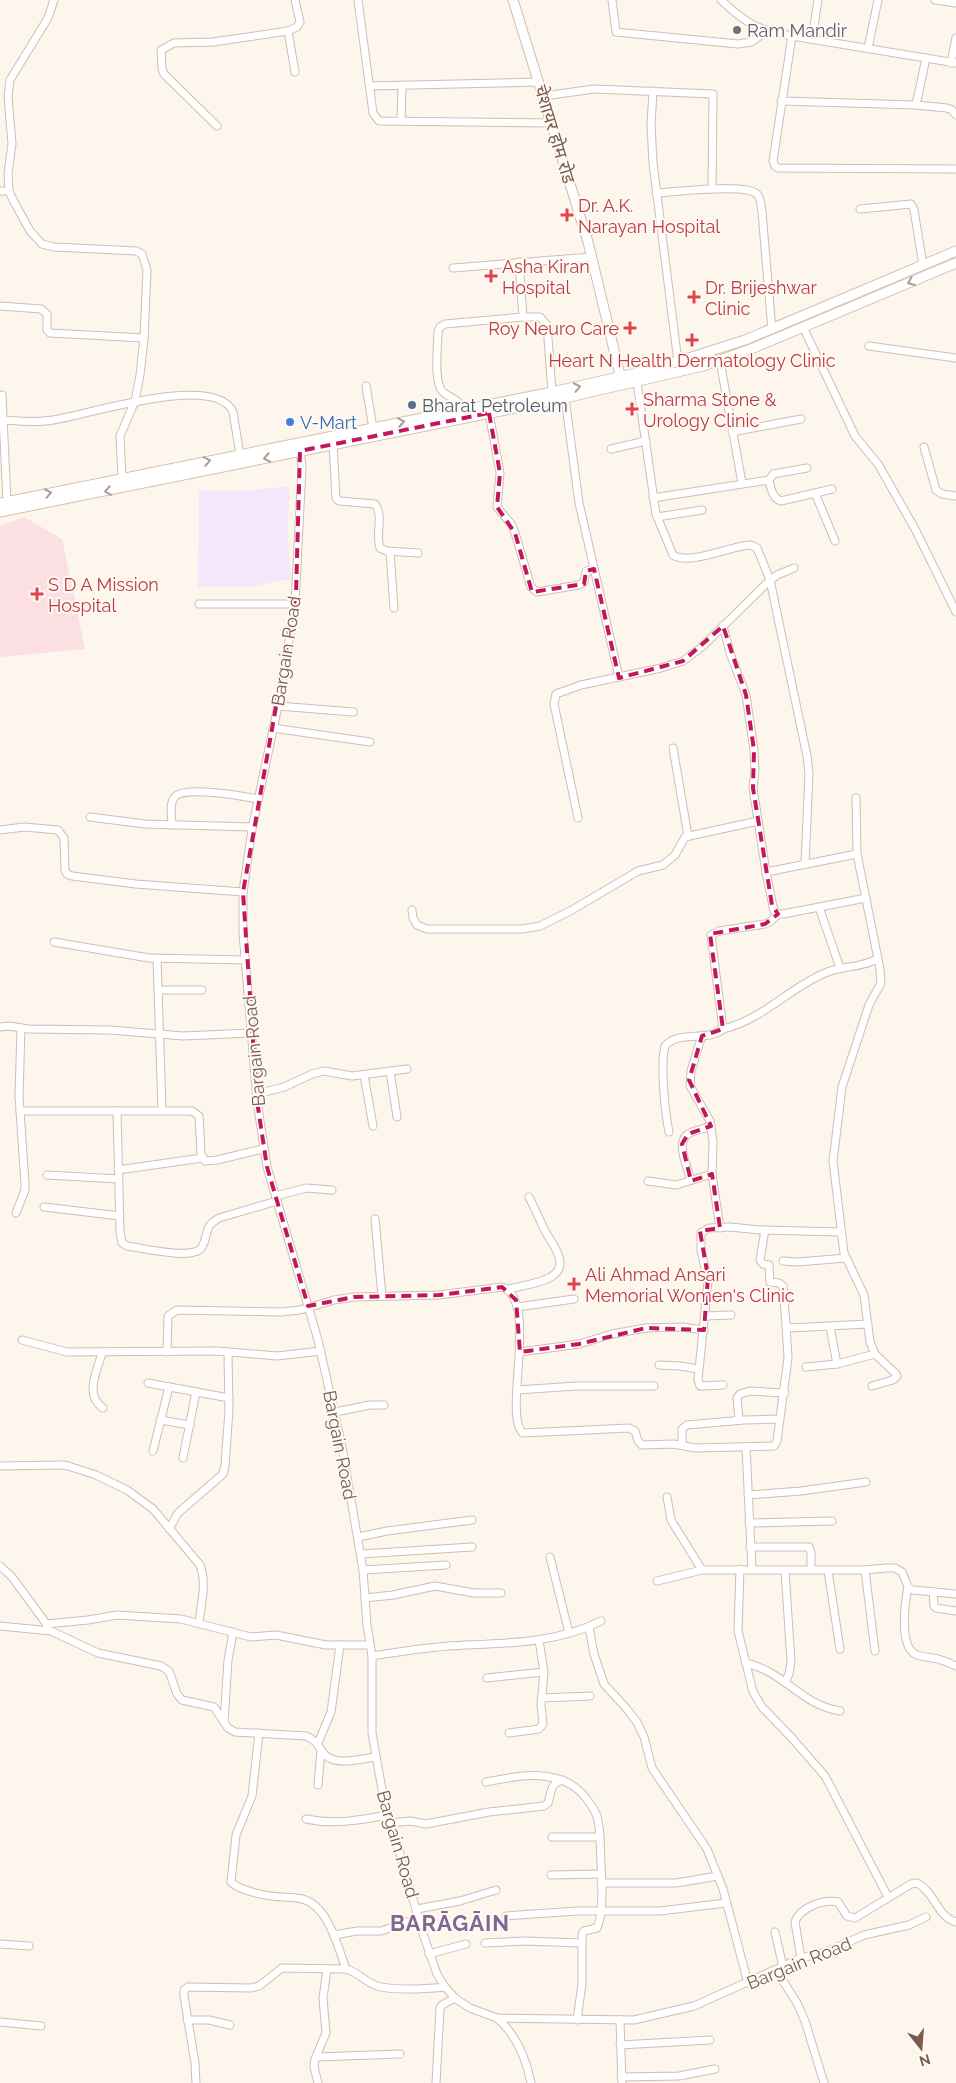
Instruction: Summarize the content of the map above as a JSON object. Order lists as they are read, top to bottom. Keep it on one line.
{"streets":{"main road":["चेशायर होम रोड"],"street":["Bargain Road"]},"districts":["BARĀGĀIN"],"places":{"other":["Ram Mandir","Bharat Petroleum","V-Mart"],"health":["Dr. A.K. Narayan Hospital","Asha Kiran Hospital","Dr. Brijeshwar Clinic","Roy Neuro Care","Heart N Health Dermatology Clinic","Sharma Stone & Urology Clinic","S D A Mission Hospital","Ali Ahmad Ansari Memorial Women's Clinic"]},"north":"bottom"}
